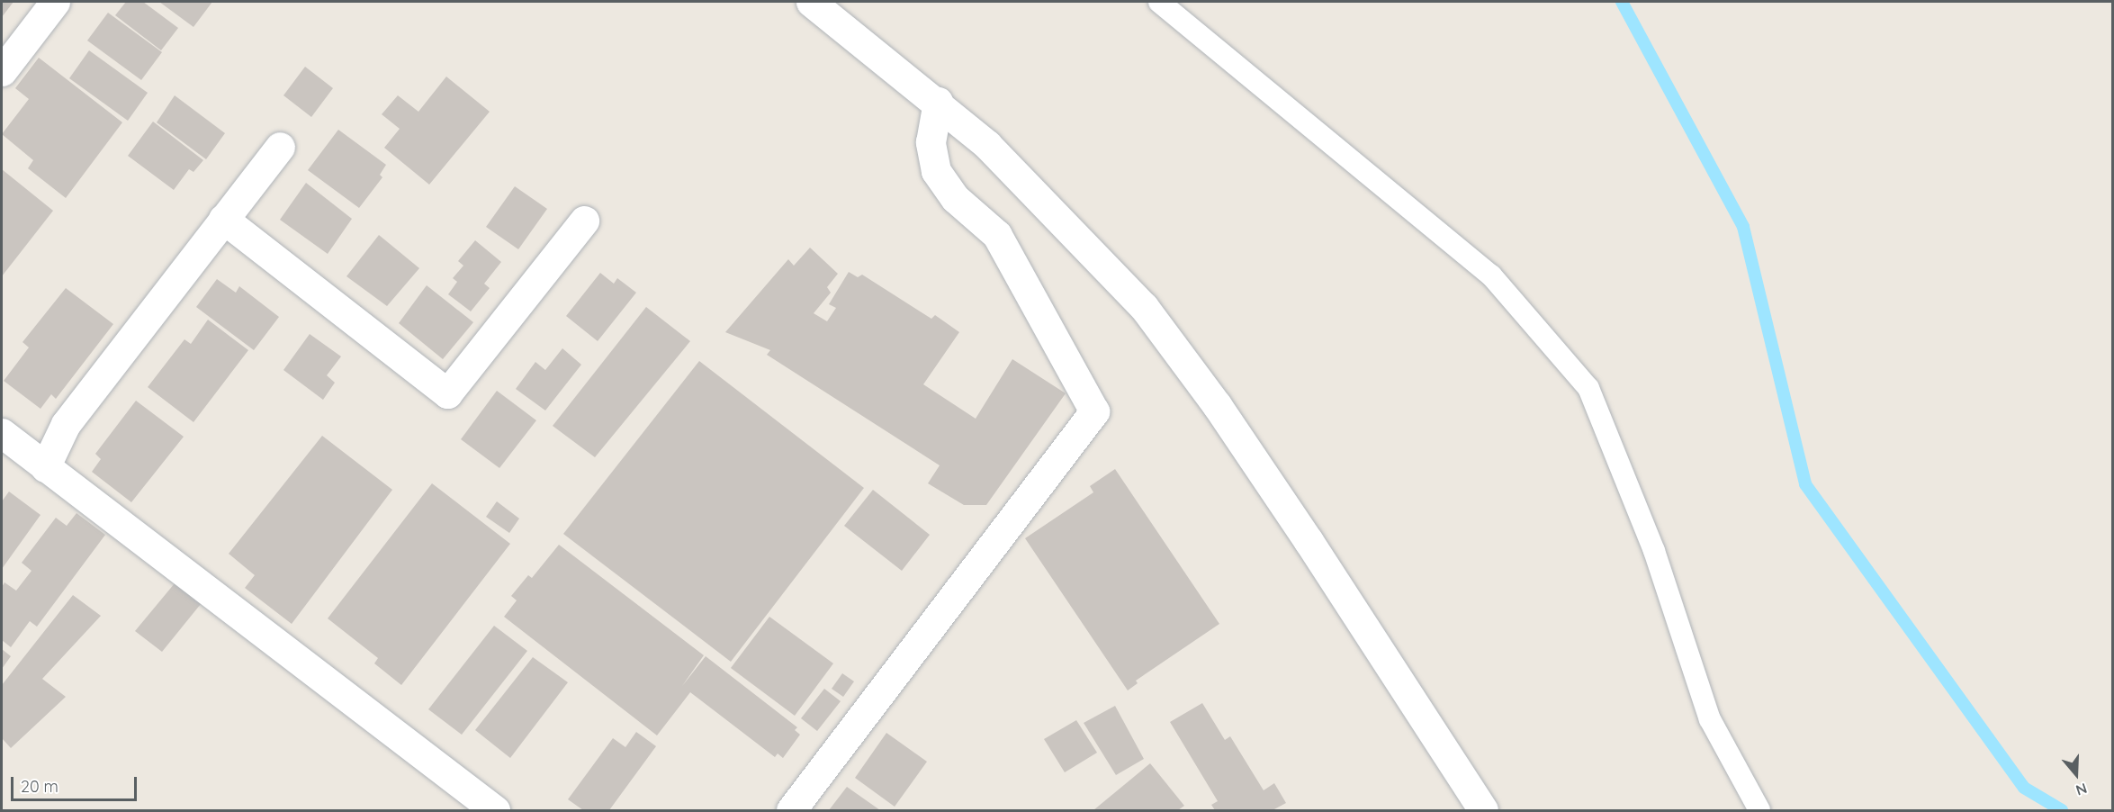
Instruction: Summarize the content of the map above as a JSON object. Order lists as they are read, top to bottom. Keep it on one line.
{"scale_bar":"20 m","north":"bottom"}
